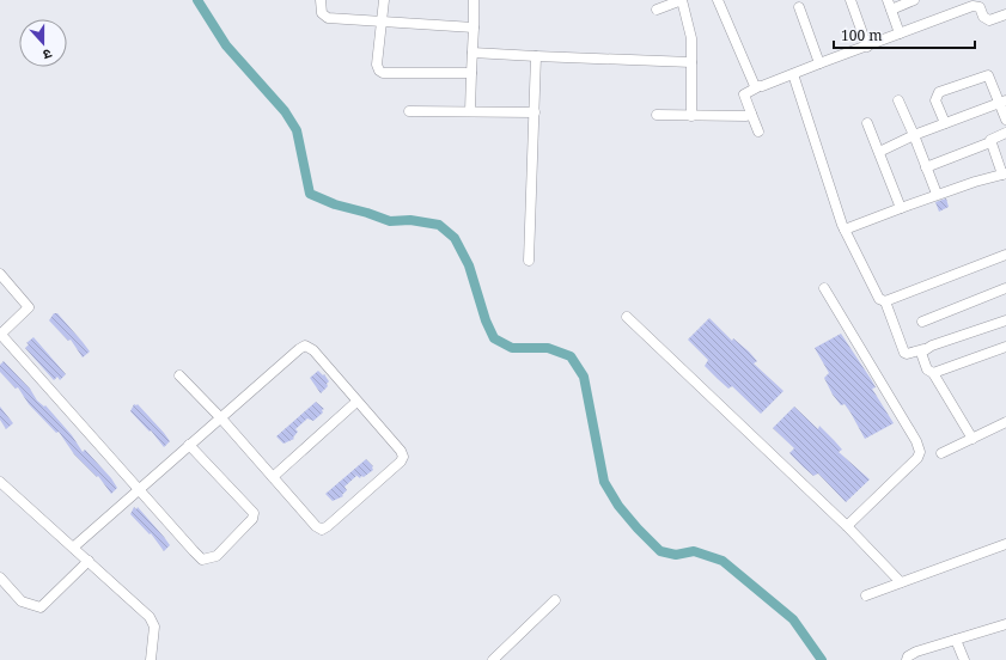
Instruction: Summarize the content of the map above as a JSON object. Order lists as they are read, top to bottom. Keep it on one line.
{"scale_bar":"100 m","north":"bottom"}
